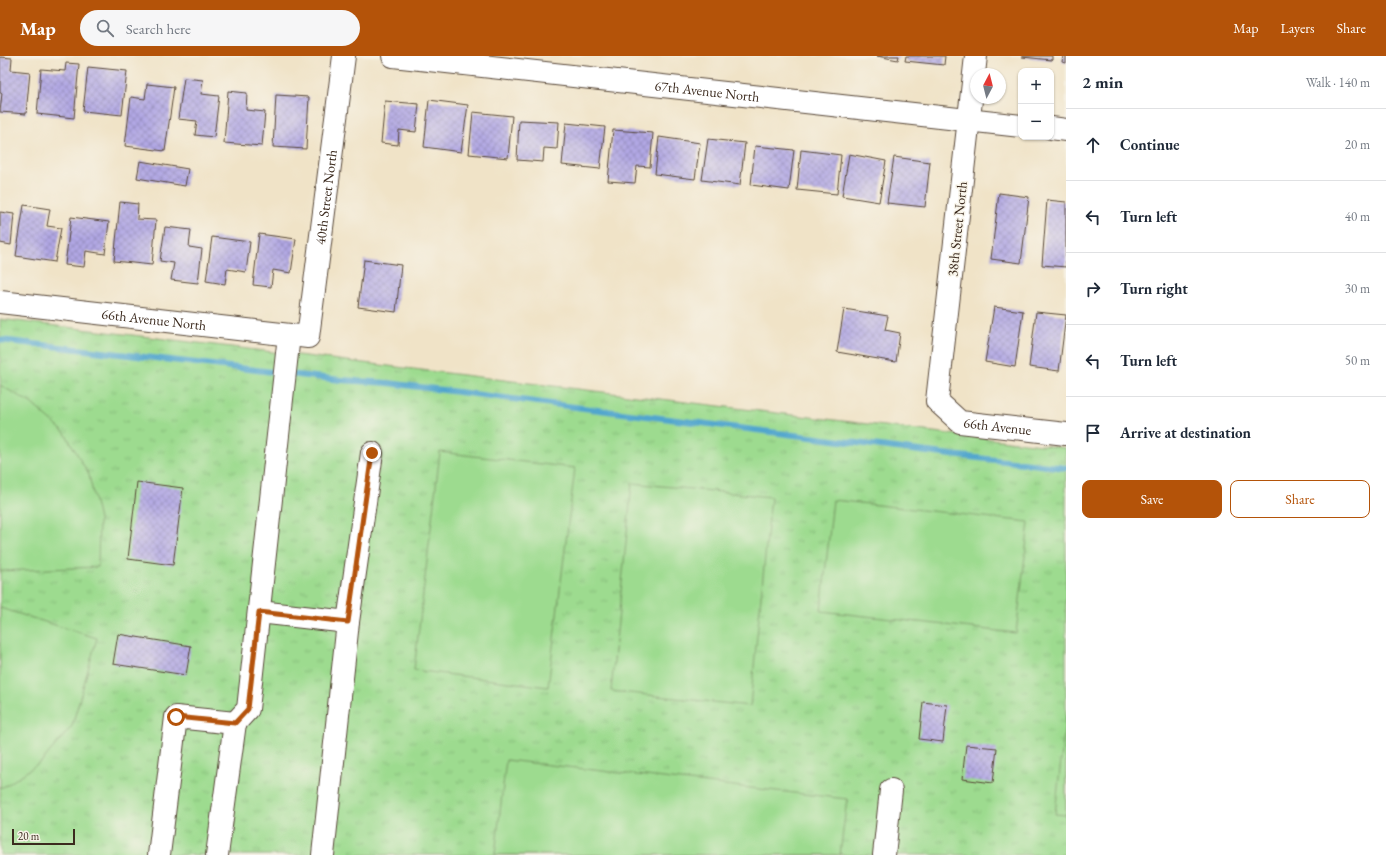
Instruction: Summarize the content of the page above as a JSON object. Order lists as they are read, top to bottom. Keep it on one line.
{"streets":{"street":["67th Avenue North","40th Street North","38th Street North","66th Avenue North","66th Avenue"]},"crossings":[["67th Avenue North","38th Street North"],["40th Street North","66th Avenue North"],["38th Street North","66th Avenue"]],"scale_bar":"20 m","north":"top","page":{"header":"Map","search":"Search here","nav":["Map","Layers","Share"],"heading":["2 min","Walk · 140 m"],"map_buttons":["+","−"],"list":[["Continue","20 m"],["Turn left","40 m"],["Turn right","30 m"],["Turn left","50 m"],"Arrive at destination"],"buttons":["Save","Share"],"scale":"20 m"}}
